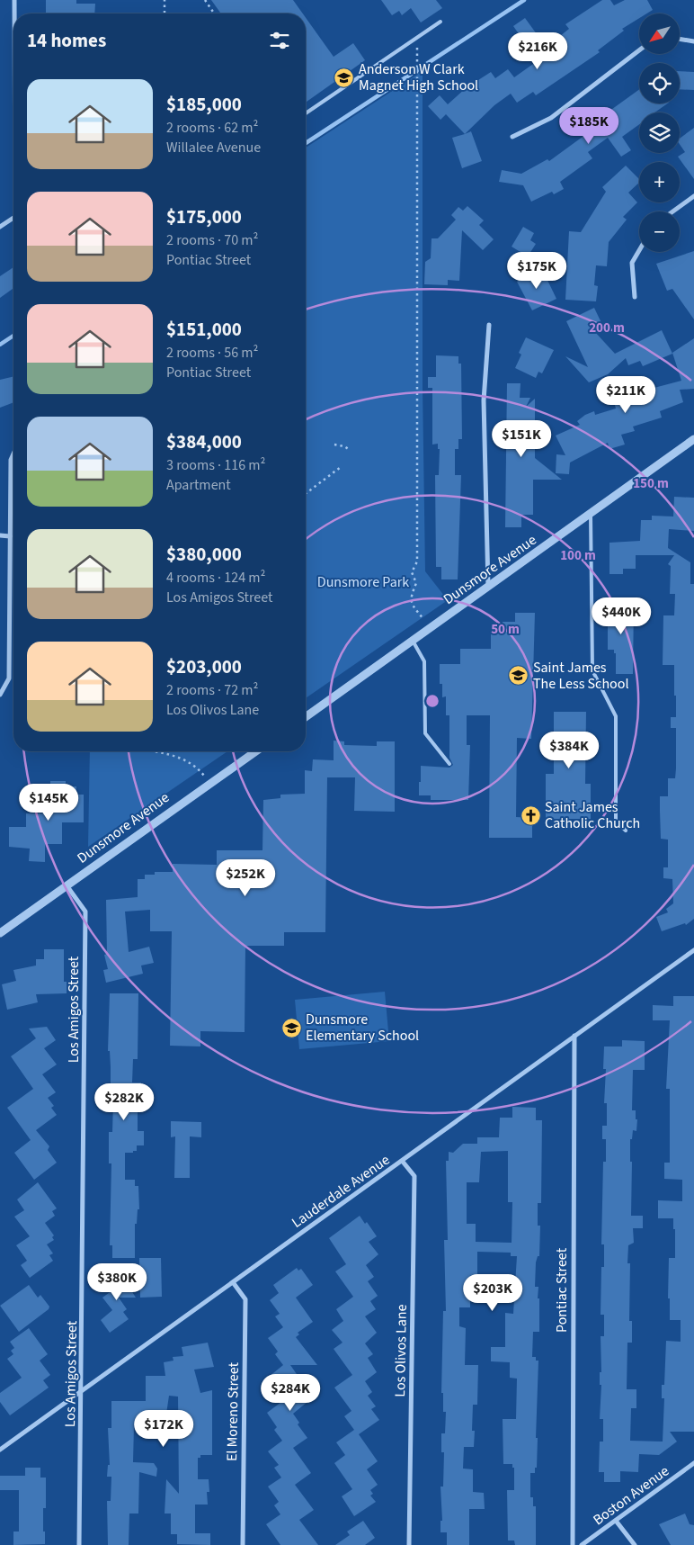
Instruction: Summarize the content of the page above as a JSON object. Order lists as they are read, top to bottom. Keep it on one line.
{"streets":{"street":["Dunsmore Avenue","Los Amigos Street","Lauderdale Avenue","Pontiac Street","Los Olivos Lane","El Moreno Street","Boston Avenue"]},"crossings":[["Dunsmore Avenue","Los Amigos Street"],["Los Amigos Street","Lauderdale Avenue"],["Lauderdale Avenue","Pontiac Street"],["Lauderdale Avenue","Los Olivos Lane"],["Lauderdale Avenue","El Moreno Street"]],"parks":["Dunsmore Park"],"places":{"school or university":["Anderson W Clark Magnet High School","Saint James The Less School","Dunsmore Elementary School"],"church":["Saint James Catholic Church"]},"north":"bottom left","page":{"map_buttons":["+","−"],"heading":"14 homes","price":["$216K","$185K","$175K","$211K","$151K","$440K","$384K","$145K","$252K","$282K","$380K","$203K","$284K","$172K"],"list":[{"name":"$185,000","note":"2 rooms · 62 m² · Willalee Avenue"},{"name":"$175,000","note":"2 rooms · 70 m² · Pontiac Street"},{"name":"$151,000","note":"2 rooms · 56 m² · Pontiac Street"},{"name":"$384,000","note":"3 rooms · 116 m² · Apartment"},{"name":"$380,000","note":"4 rooms · 124 m² · Los Amigos Street"},{"name":"$203,000","note":"2 rooms · 72 m² · Los Olivos Lane"}]},"rings":["200 m","150 m","100 m","50 m"]}
